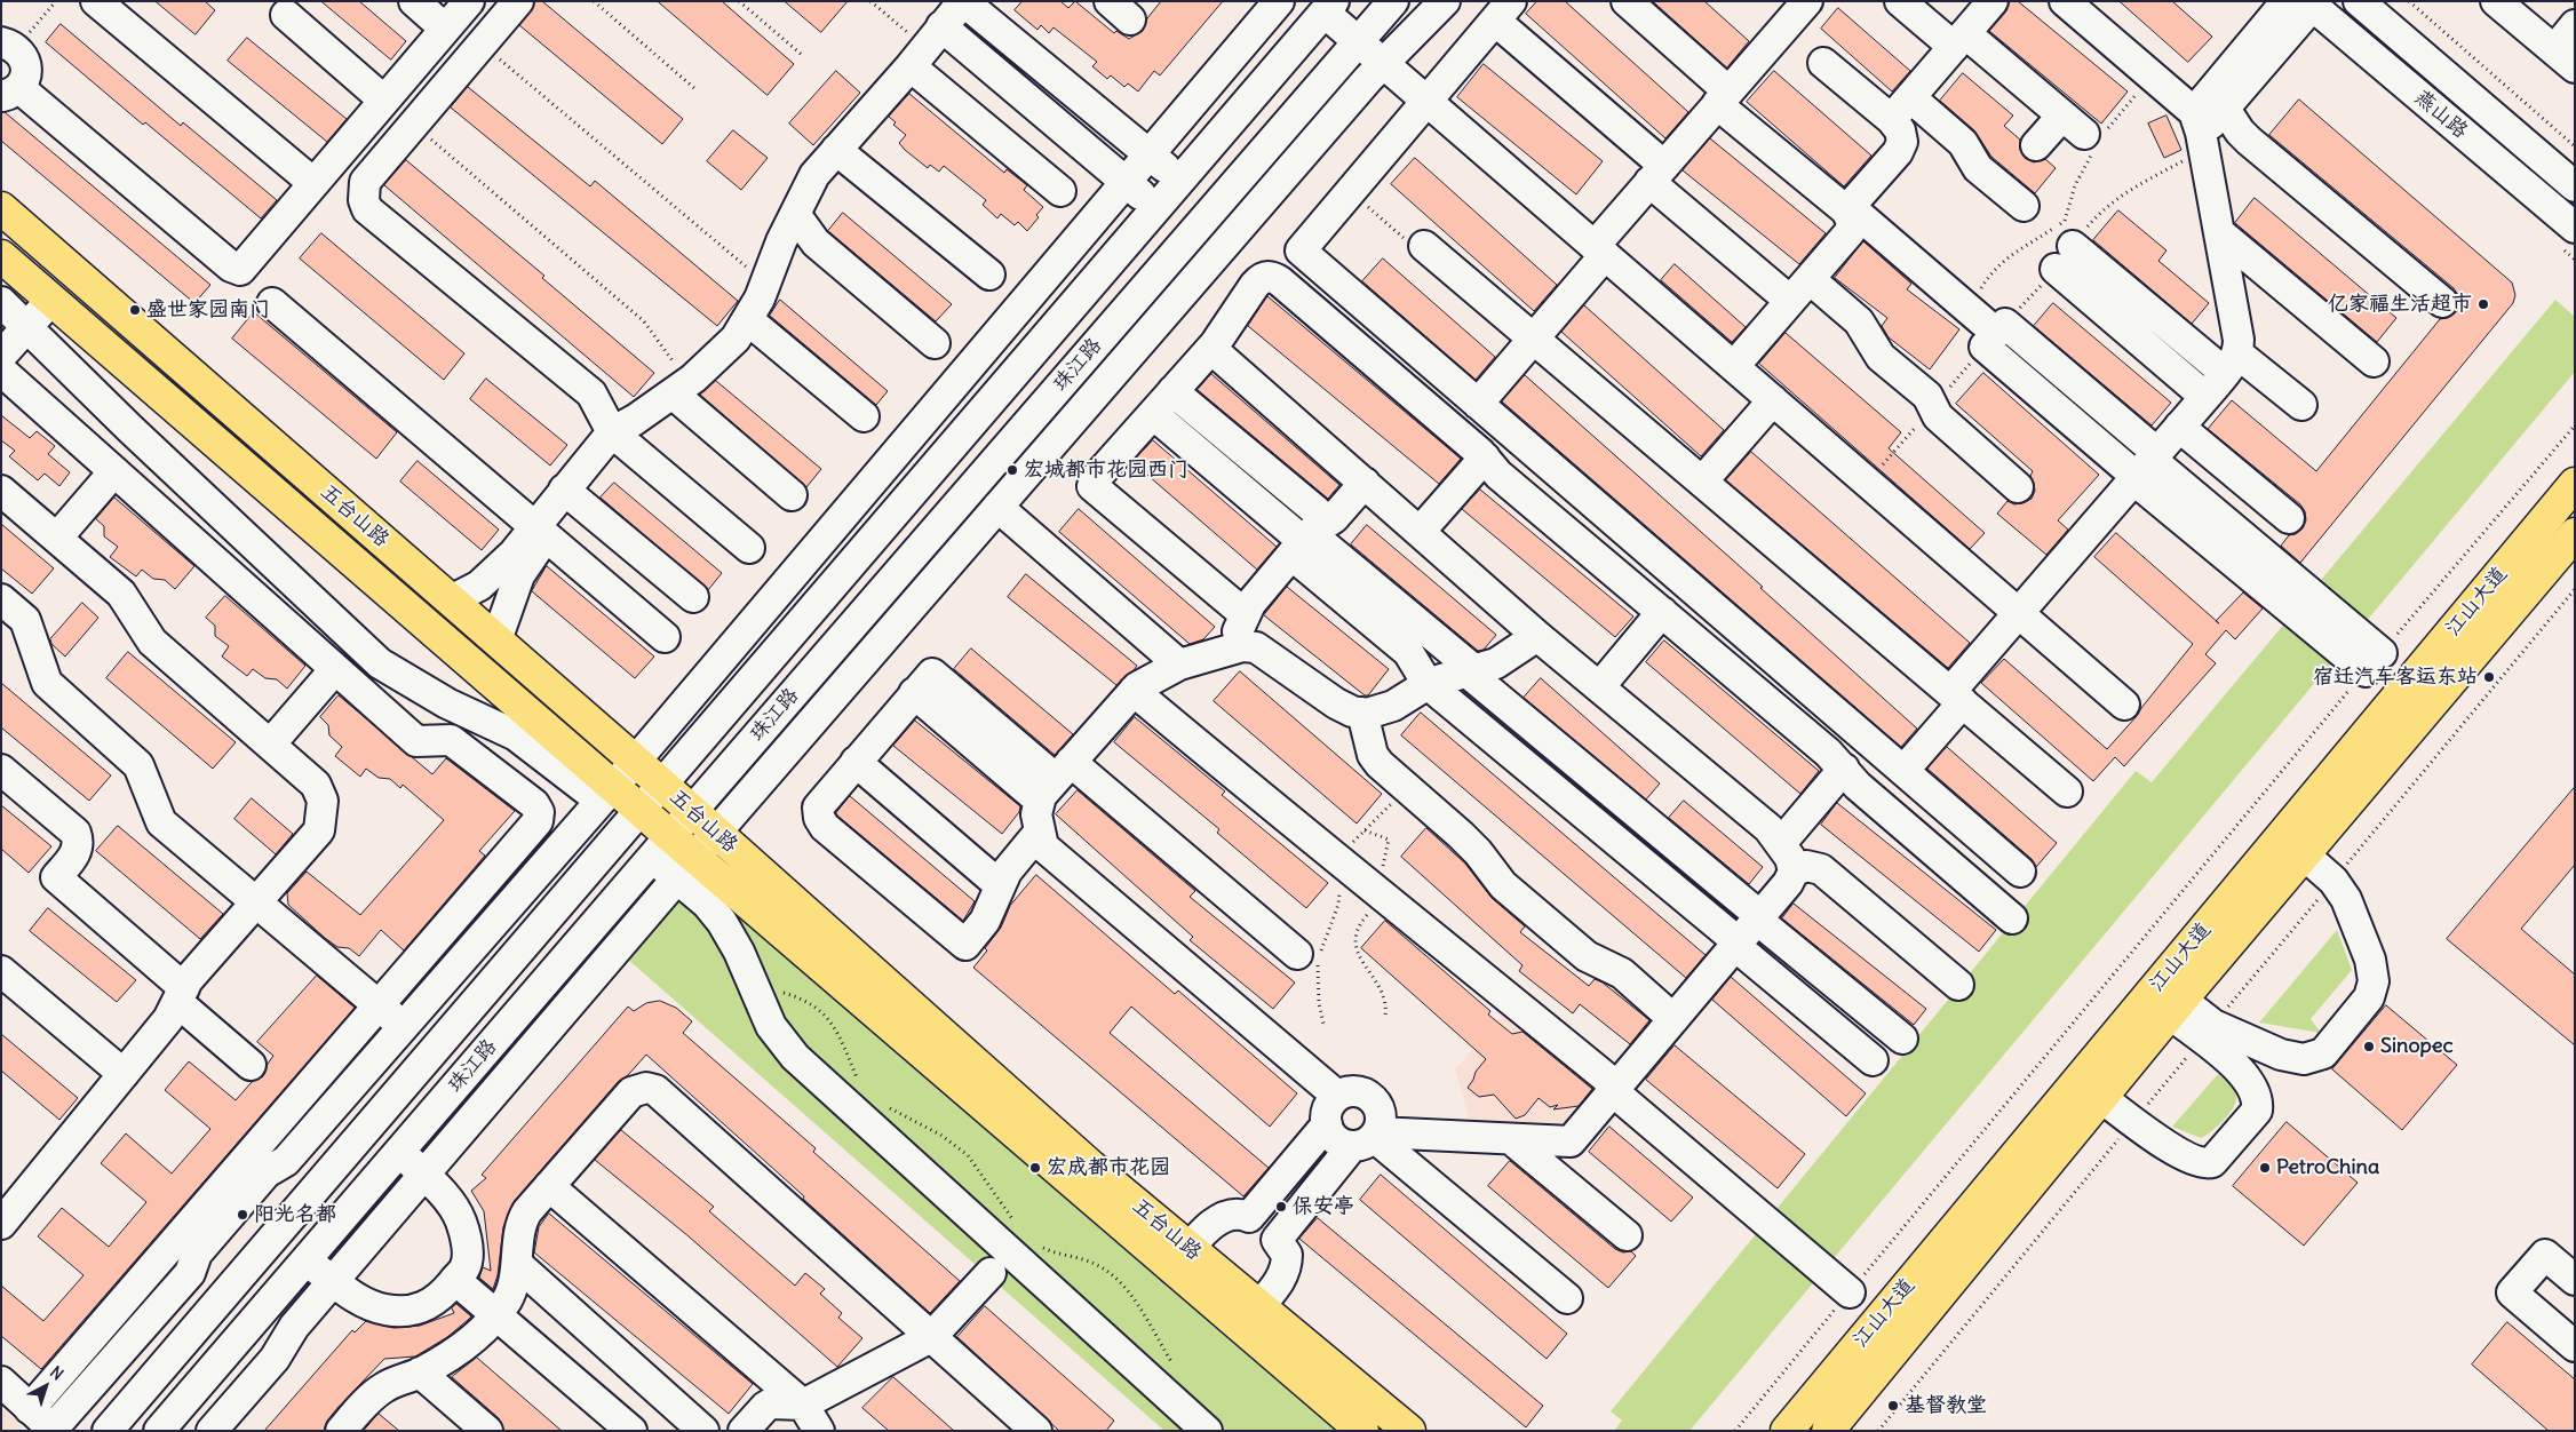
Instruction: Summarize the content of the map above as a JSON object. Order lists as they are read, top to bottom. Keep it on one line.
{"streets":{"main road":["五台山路","江山大道"],"street":["燕山路","珠江路"]},"crossings":[["珠江路","五台山路"]],"places":["亿家福生活超市","盛世家园南门","宏城都市花园西门","宿迁汽车客运东站","Sinopec","宏成都市花园","PetroChina","保安亭","阳光名都","基督教堂"],"north":"top right"}
